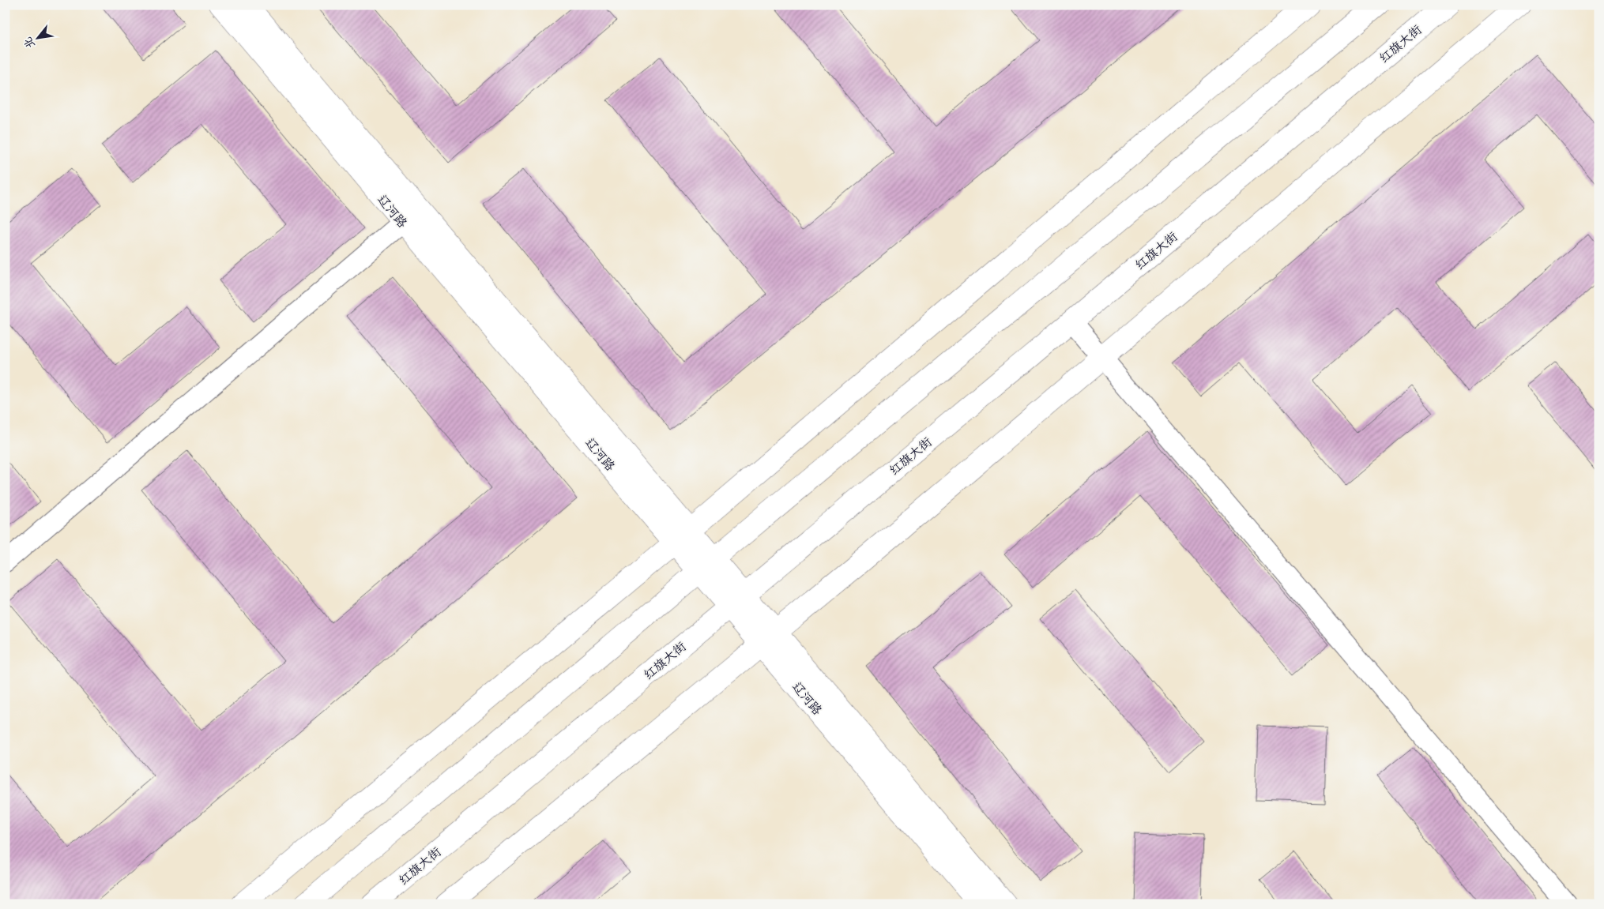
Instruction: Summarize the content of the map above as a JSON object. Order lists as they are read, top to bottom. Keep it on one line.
{"streets":{"main road":["红旗大街","辽河路"]},"crossings":[["红旗大街","辽河路"]],"north":"bottom left"}
